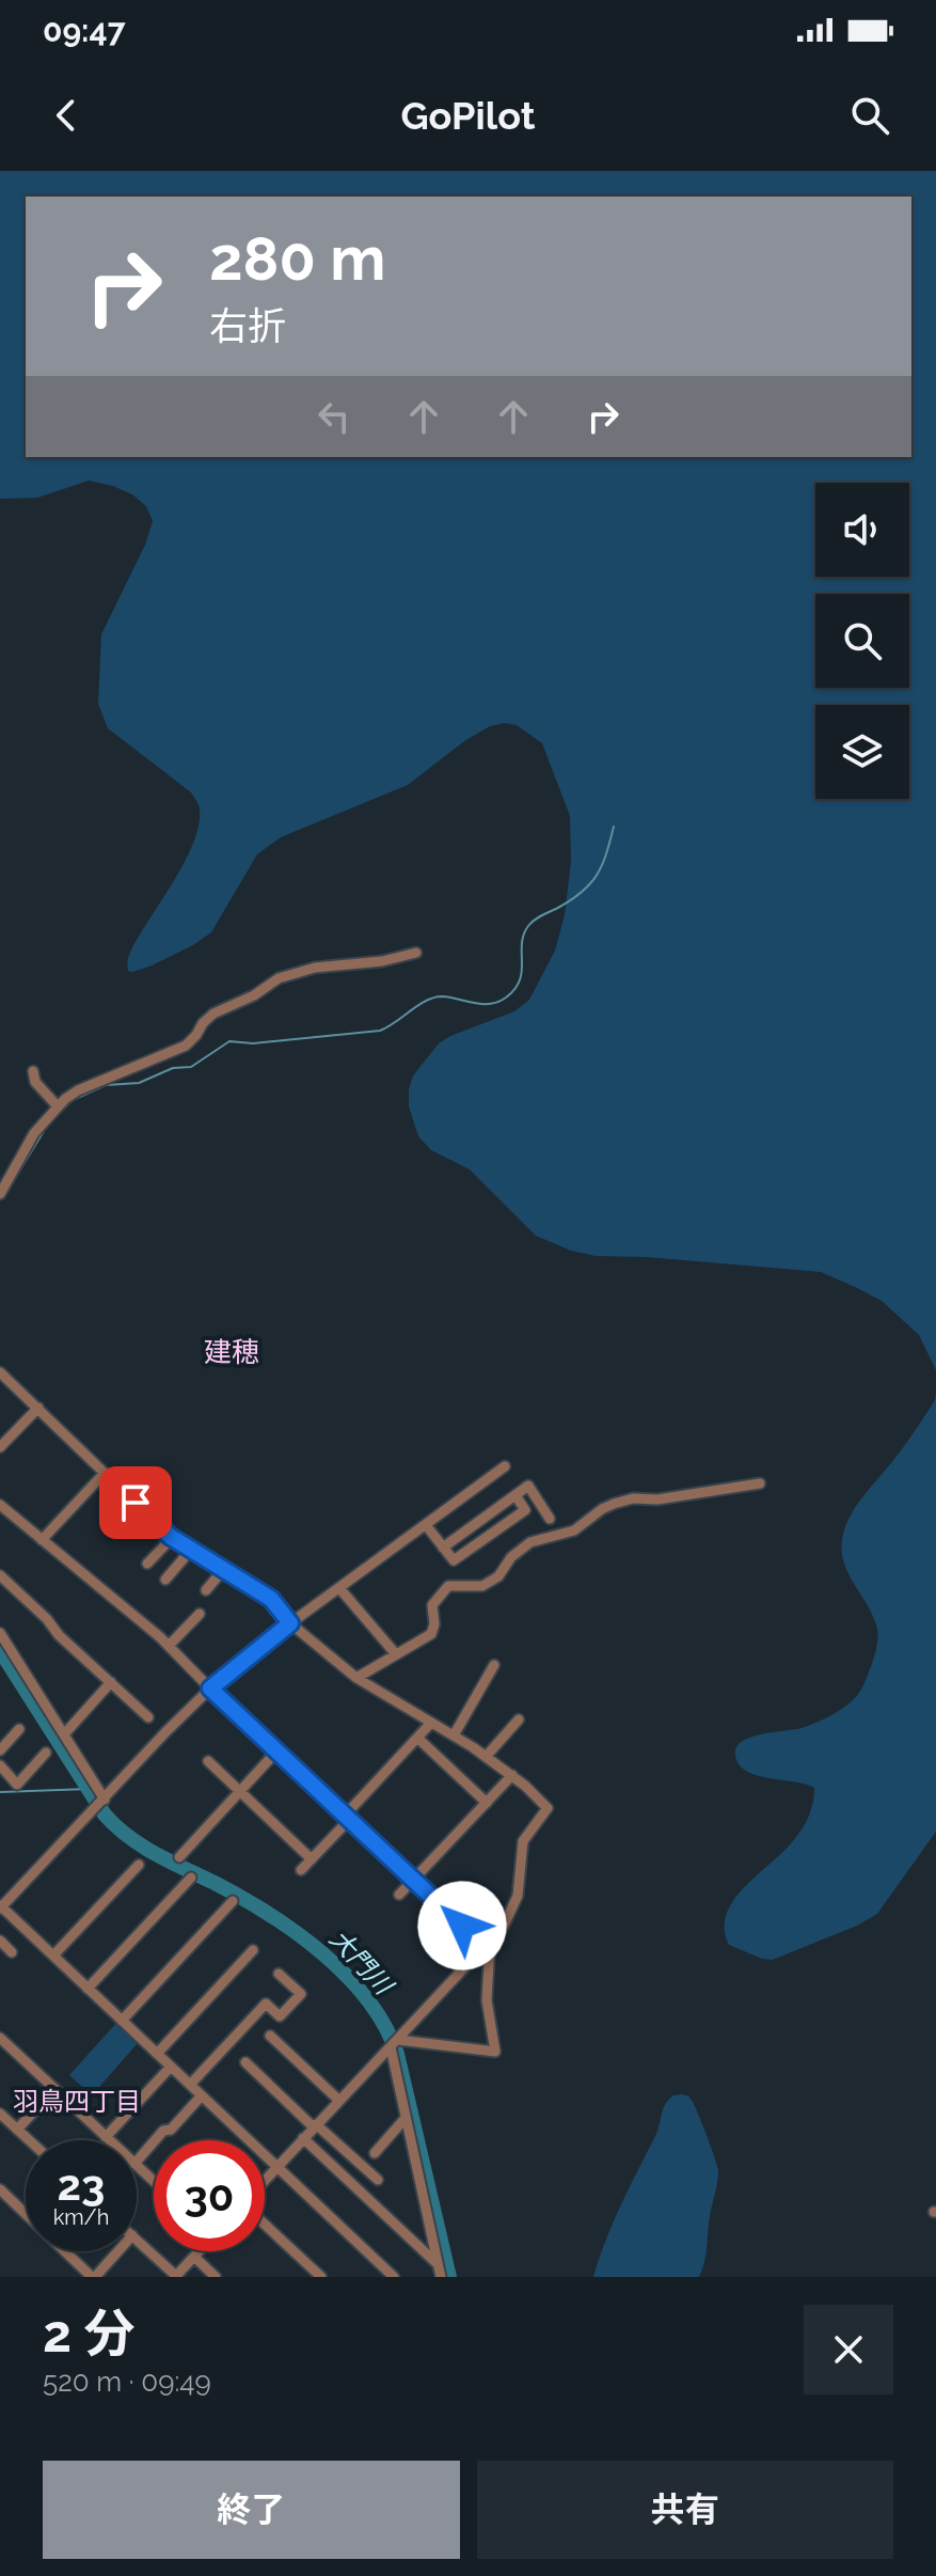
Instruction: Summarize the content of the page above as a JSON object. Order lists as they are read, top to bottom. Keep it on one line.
{"districts":["建穂","羽鳥四丁目"],"water":["大門川"],"page":{"status":"09:47","header":"GoPilot","turn":["280 m","右折"],"speed":"23 km/h","limit":"30","heading":["2 分","520 m · 09:49"],"buttons":["終了","共有"]}}
